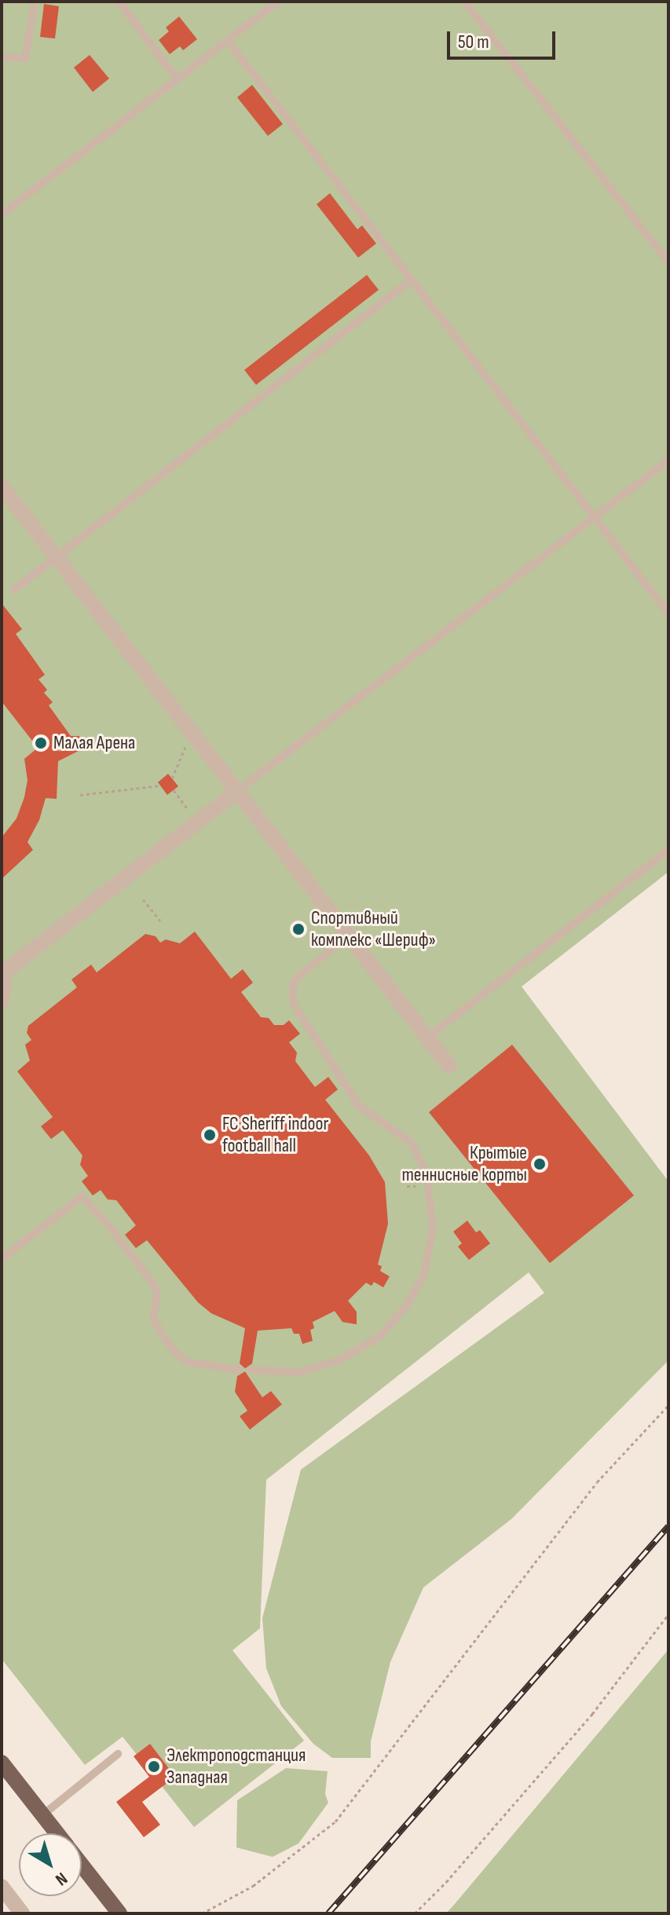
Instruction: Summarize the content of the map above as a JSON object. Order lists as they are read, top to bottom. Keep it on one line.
{"places":["Малая Арена","Спортивный комплекс «Шериф»","FC Sheriff indoor football hall","Крытые теннисные корты","Электроподстанция Западная"],"scale_bar":"50 m","north":"bottom right"}
